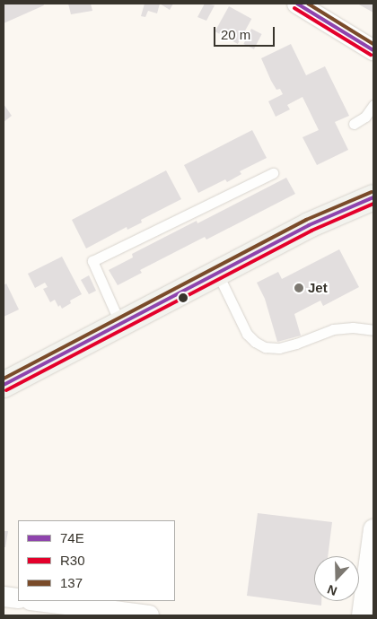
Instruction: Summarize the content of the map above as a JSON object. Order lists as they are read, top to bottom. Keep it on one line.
{"places":["Jet"],"lines":["transit line 74E","transit line 137","transit line R30"],"legend":["74E","R30","137"],"scale_bar":"20 m","north":"bottom"}
